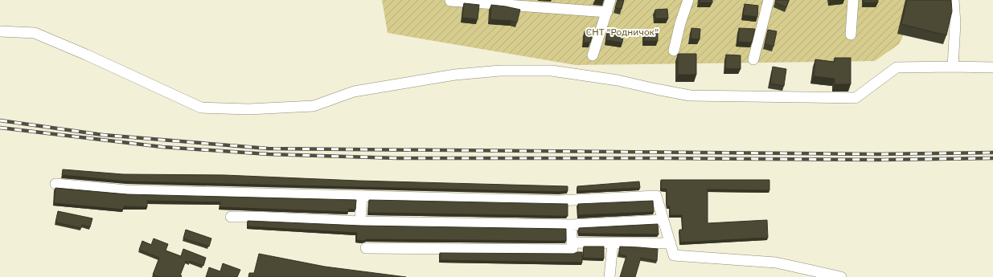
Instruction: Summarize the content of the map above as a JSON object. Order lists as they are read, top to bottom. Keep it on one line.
{"parks":["СНТ \"Родничок\""]}
